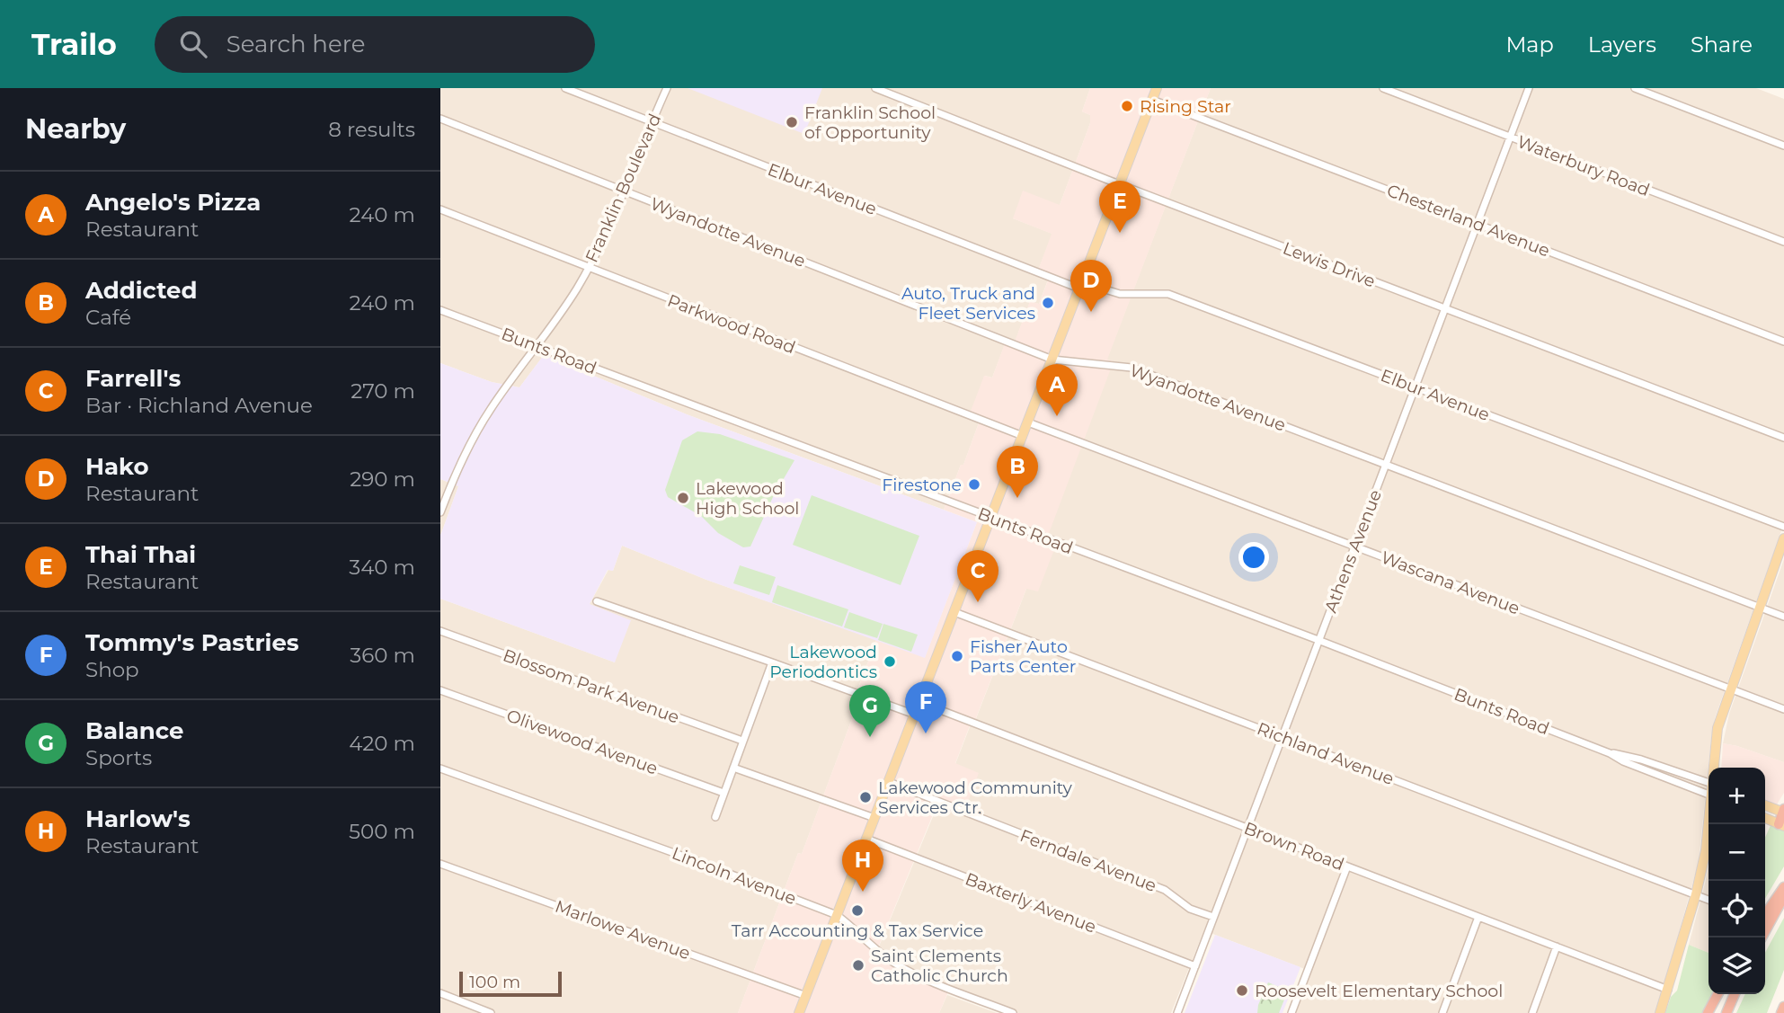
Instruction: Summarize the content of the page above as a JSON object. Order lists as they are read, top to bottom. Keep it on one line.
{"streets":{"street":["Waterbury Road","Franklin Boulevard","Elbur Avenue","Chesterland Avenue","Wyandotte Avenue","Lewis Drive","Parkwood Road","Bunts Road","Athens Avenue","Wascana Avenue","Blossom Park Avenue","Olivewood Avenue","Richland Avenue","Brown Road","Ferndale Avenue","Lincoln Avenue","Baxterly Avenue","Marlowe Avenue"]},"crossings":[["Waterbury Road","Athens Avenue"],["Franklin Boulevard","Elbur Avenue"],["Franklin Boulevard","Wyandotte Avenue"],["Franklin Boulevard","Parkwood Road"],["Franklin Boulevard","Bunts Road"],["Elbur Avenue","Athens Avenue"],["Chesterland Avenue","Athens Avenue"],["Wyandotte Avenue","Athens Avenue"],["Lewis Drive","Athens Avenue"],["Bunts Road","Athens Avenue"],["Athens Avenue","Wascana Avenue"],["Athens Avenue","Richland Avenue"],["Athens Avenue","Brown Road"],["Athens Avenue","Ferndale Avenue"],["Athens Avenue","Baxterly Avenue"]],"places":["Rising Star","Franklin School of Opportunity","Auto, Truck and Fleet Services","Firestone","Lakewood High School","Fisher Auto Parts Center","Lakewood Periodontics","Lakewood Community Services Ctr.","Tarr Accounting & Tax Service","Saint Clements Catholic Church","Roosevelt Elementary School"],"scale_bar":"100 m","page":{"header":"Trailo","search":"Search here","nav":["Map","Layers","Share"],"heading":["Nearby","8 results"],"list":[{"mark":"A","name":"Angelo's Pizza","note":"Restaurant","value":"240 m"},{"mark":"B","name":"Addicted","note":"Café","value":"240 m"},{"mark":"C","name":"Farrell's","note":"Bar · Richland Avenue","value":"270 m"},{"mark":"D","name":"Hako","note":"Restaurant","value":"290 m"},{"mark":"E","name":"Thai Thai","note":"Restaurant","value":"340 m"},{"mark":"F","name":"Tommy's Pastries","note":"Shop","value":"360 m"},{"mark":"G","name":"Balance","note":"Sports","value":"420 m"},{"mark":"H","name":"Harlow's","note":"Restaurant","value":"500 m"}],"pins":["E","D","A","B","C","F","G","H"],"map_buttons":["+","−"],"scale":"100 m"}}
